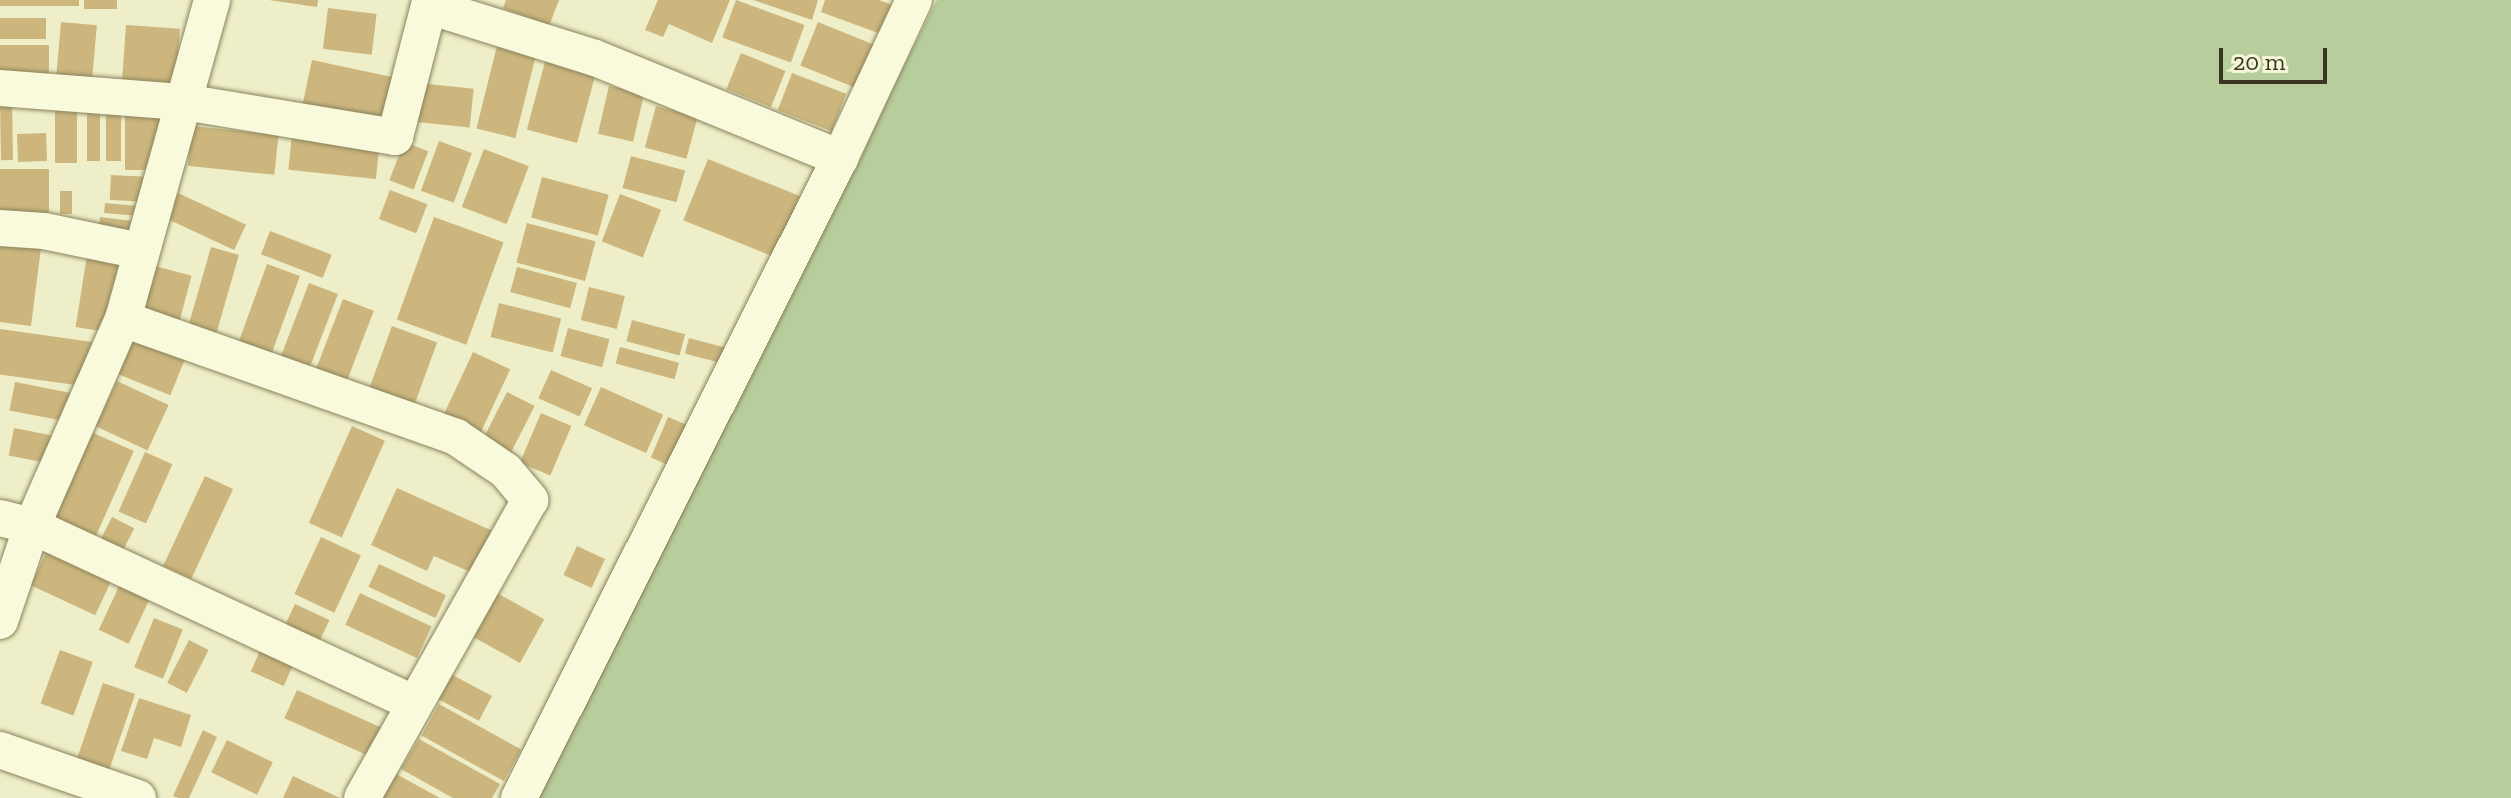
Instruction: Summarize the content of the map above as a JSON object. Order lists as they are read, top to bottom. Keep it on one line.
{"scale_bar":"20 m"}
